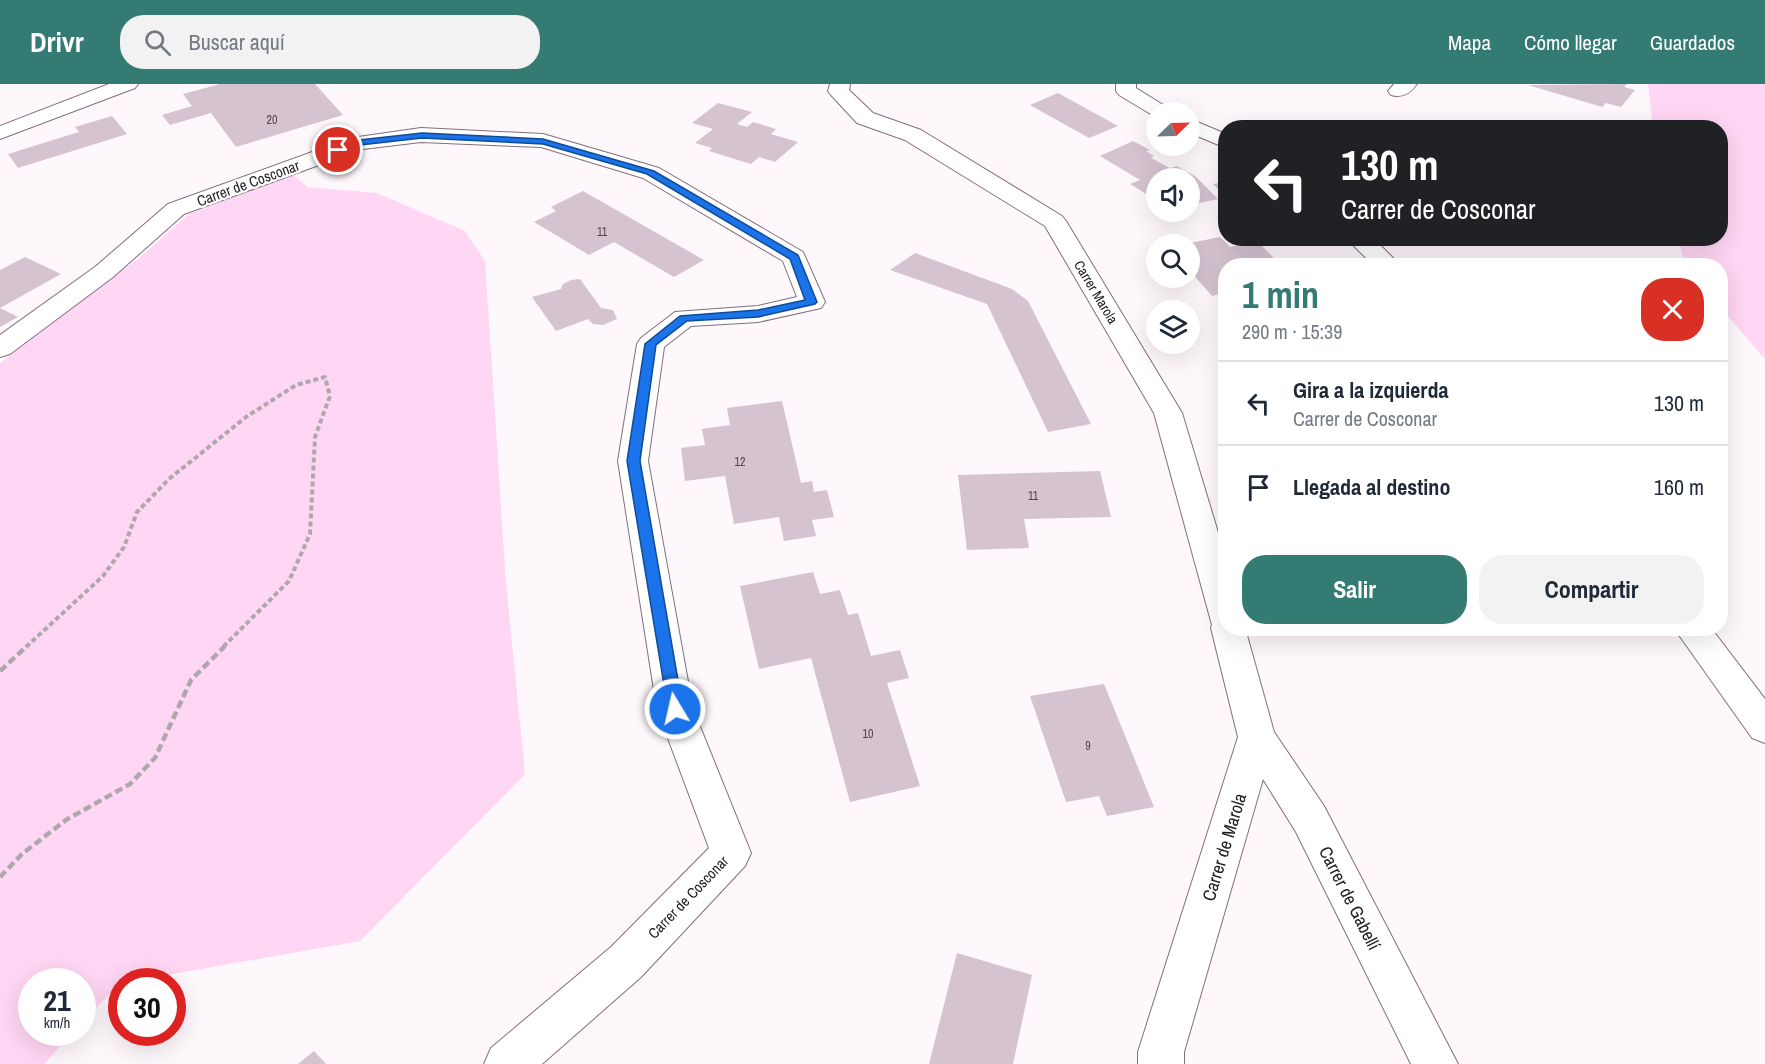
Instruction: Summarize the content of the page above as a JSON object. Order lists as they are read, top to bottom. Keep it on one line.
{"streets":{"street":["Carrer de Cosconar","Carrer Marola","Carrer de Marola","Carrer de Gabellí"]},"crossings":[["Carrer de Marola","Carrer de Gabellí"]],"house_numbers":["20","11","12","11","10","9"],"north":"top right","page":{"header":"Drivr","search":"Buscar aquí","nav":["Mapa","Cómo llegar","Guardados"],"turn":["130 m","Carrer de Cosconar"],"heading":["1 min","290 m · 15:39"],"list":[{"name":"Gira a la izquierda","note":"Carrer de Cosconar","value":"130 m"},{"name":"Llegada al destino","value":"160 m"}],"buttons":["Salir","Compartir"],"speed":"21 km/h","limit":"30"}}
